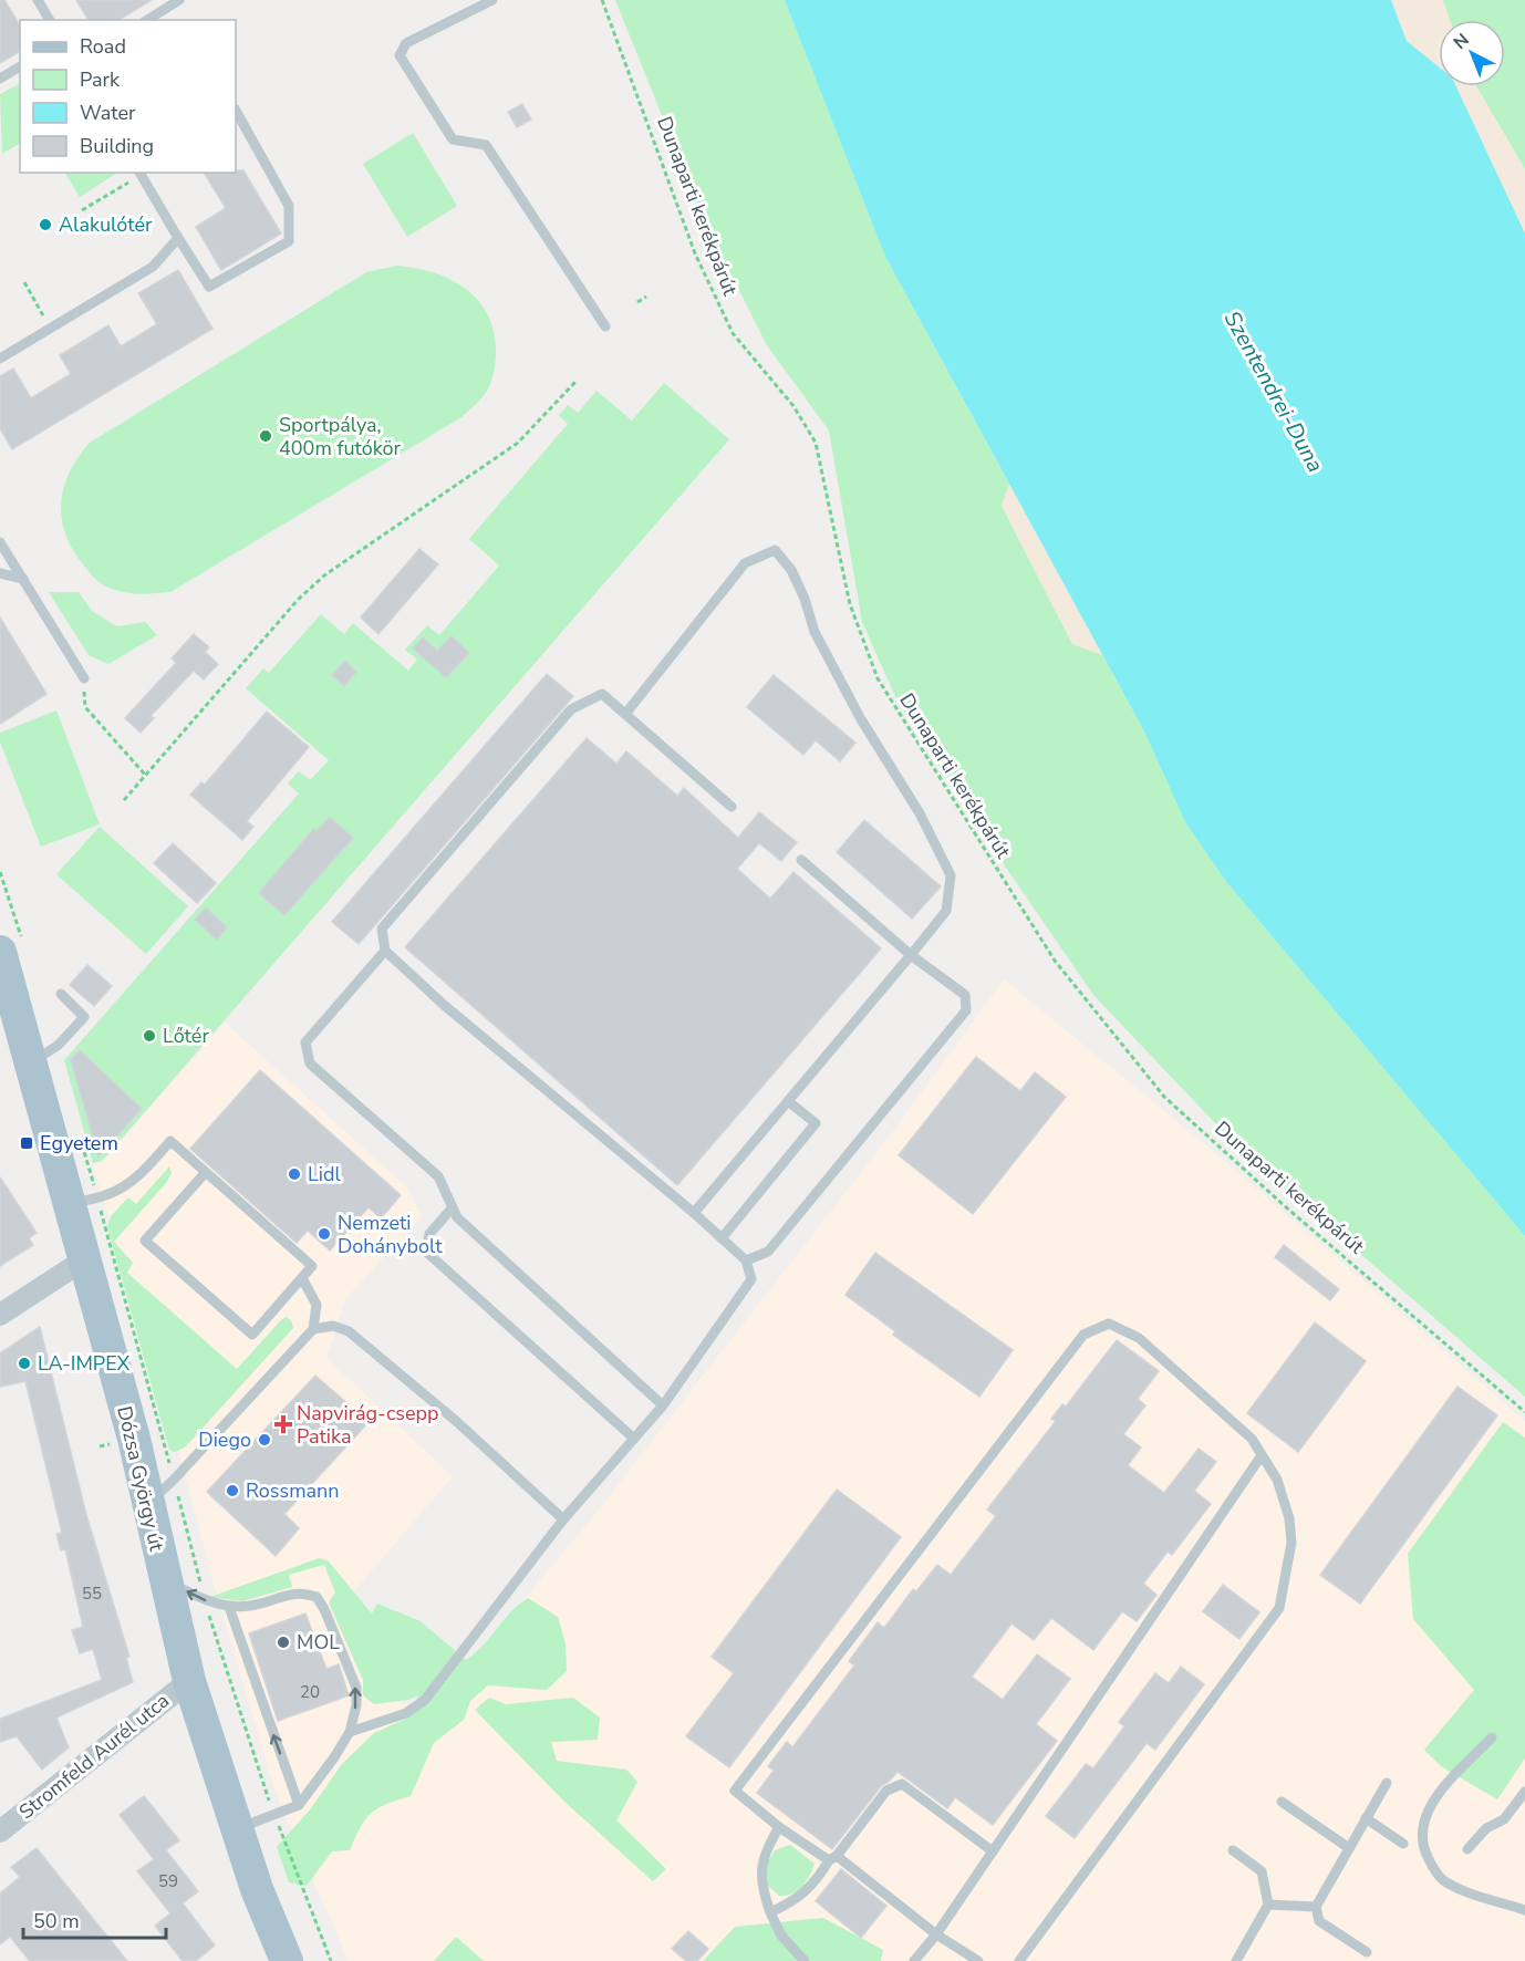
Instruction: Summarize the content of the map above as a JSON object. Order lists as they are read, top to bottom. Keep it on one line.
{"streets":{"main road":["Dózsa György út"],"street":["Stromfeld Aurél utca"],"path":["Dunaparti kerékpárút"]},"crossings":[["Dózsa György út","Stromfeld Aurél utca"]],"water":["Szentendrei-Duna"],"places":{"other":["Alakulótér","Sportpálya, 400m futókör","Lőtér","Lidl","Nemzeti Dohánybolt","LA-IMPEX","Diego","Rossmann","MOL"],"transit":["Egyetem"],"health":["Napvirág-csepp Patika"]},"house_numbers":["55","20","59"],"legend":["Road","Park","Water","Building"],"scale_bar":"50 m","north":"top left"}
